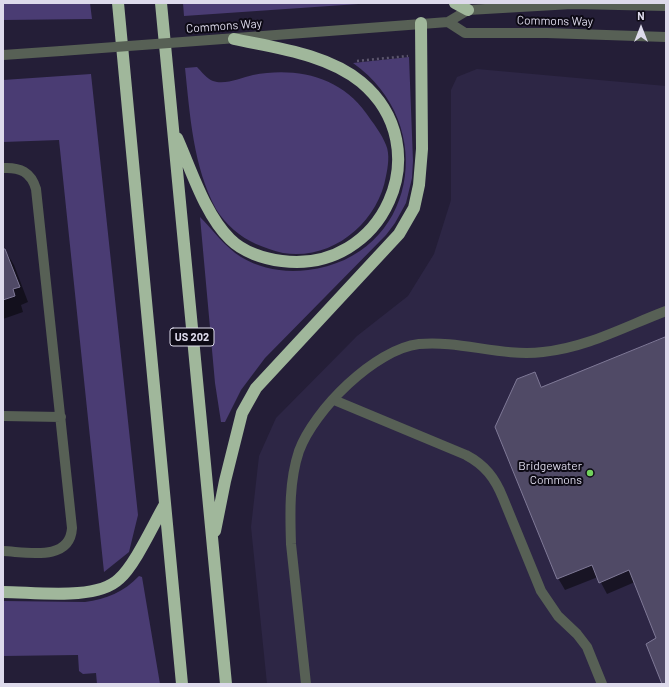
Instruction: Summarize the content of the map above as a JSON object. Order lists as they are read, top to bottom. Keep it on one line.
{"streets":{"highway":["US 202"],"street":["Commons Way"]},"places":["Bridgewater Commons"],"north":"top"}
